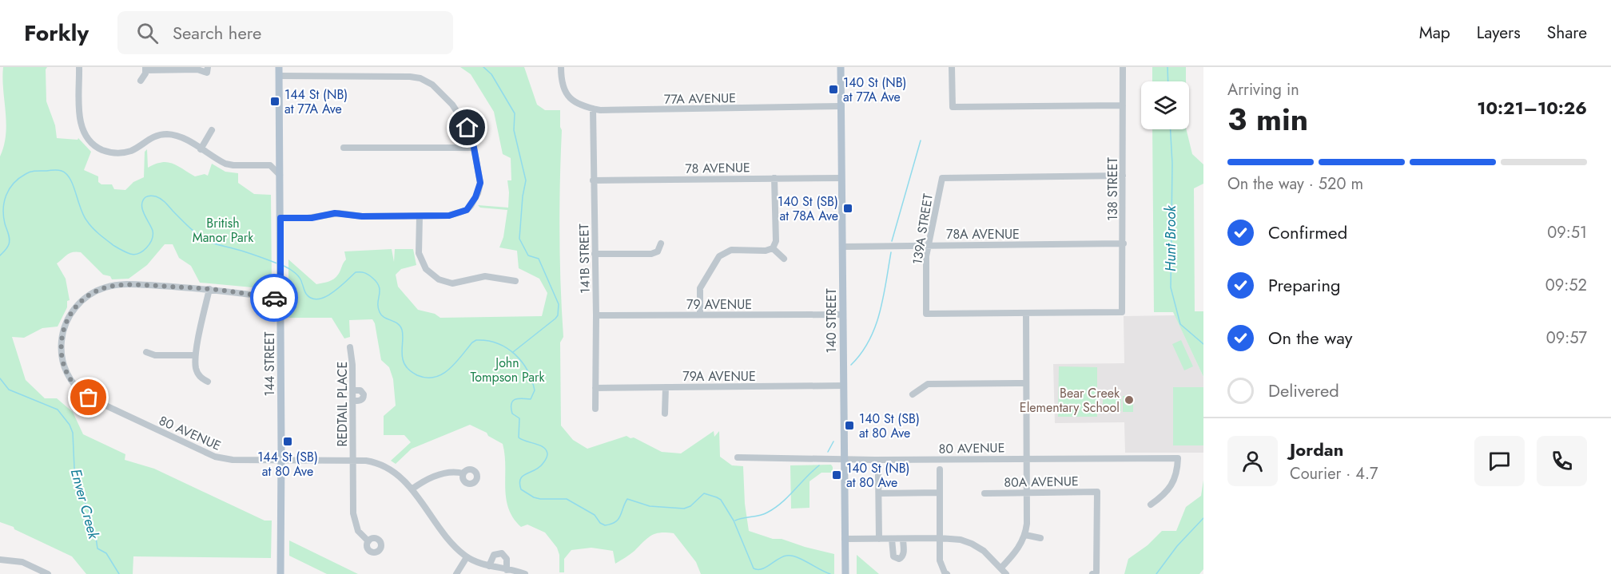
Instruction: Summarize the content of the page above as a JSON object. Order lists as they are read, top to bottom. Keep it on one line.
{"streets":{"main road":["140 STREET","144 STREET"],"street":["77A AVENUE","78 AVENUE","138 STREET","139A STREET","78A AVENUE","141B STREET","79 AVENUE","79A AVENUE","REDTAIL PLACE","80 AVENUE","80A AVENUE"]},"crossings":[["77A AVENUE","141B STREET"],["77A AVENUE","140 STREET"],["78 AVENUE","141B STREET"],["78 AVENUE","140 STREET"],["138 STREET","139A STREET"],["138 STREET","78A AVENUE"],["139A STREET","78A AVENUE"],["78A AVENUE","140 STREET"],["141B STREET","79 AVENUE"],["141B STREET","79A AVENUE"],["79 AVENUE","140 STREET"],["140 STREET","79A AVENUE"],["140 STREET","80 AVENUE"],["144 STREET","80 AVENUE"],["REDTAIL PLACE","80 AVENUE"]],"water":["Hunt Brook","Enver Creek"],"parks":["British Manor Park","John Tompson Park"],"places":{"transit":["140 St (NB) at 77A Ave","144 St (NB) at 77A Ave","140 St (SB) at 78A Ave","140 St (SB) at 80 Ave","144 St (SB) at 80 Ave","140 St (NB) at 80 Ave"],"other":["Bear Creek Elementary School"]},"page":{"header":"Forkly","search":"Search here","nav":["Map","Layers","Share"],"heading":["3 min","Arriving in","10:21–10:26"],"panel":["Jordan","Courier · 4.7"],"bar":"On the way · 520 m","list":[["Confirmed","09:51"],["Preparing","09:52"],["On the way","09:57"],"Delivered"]}}
